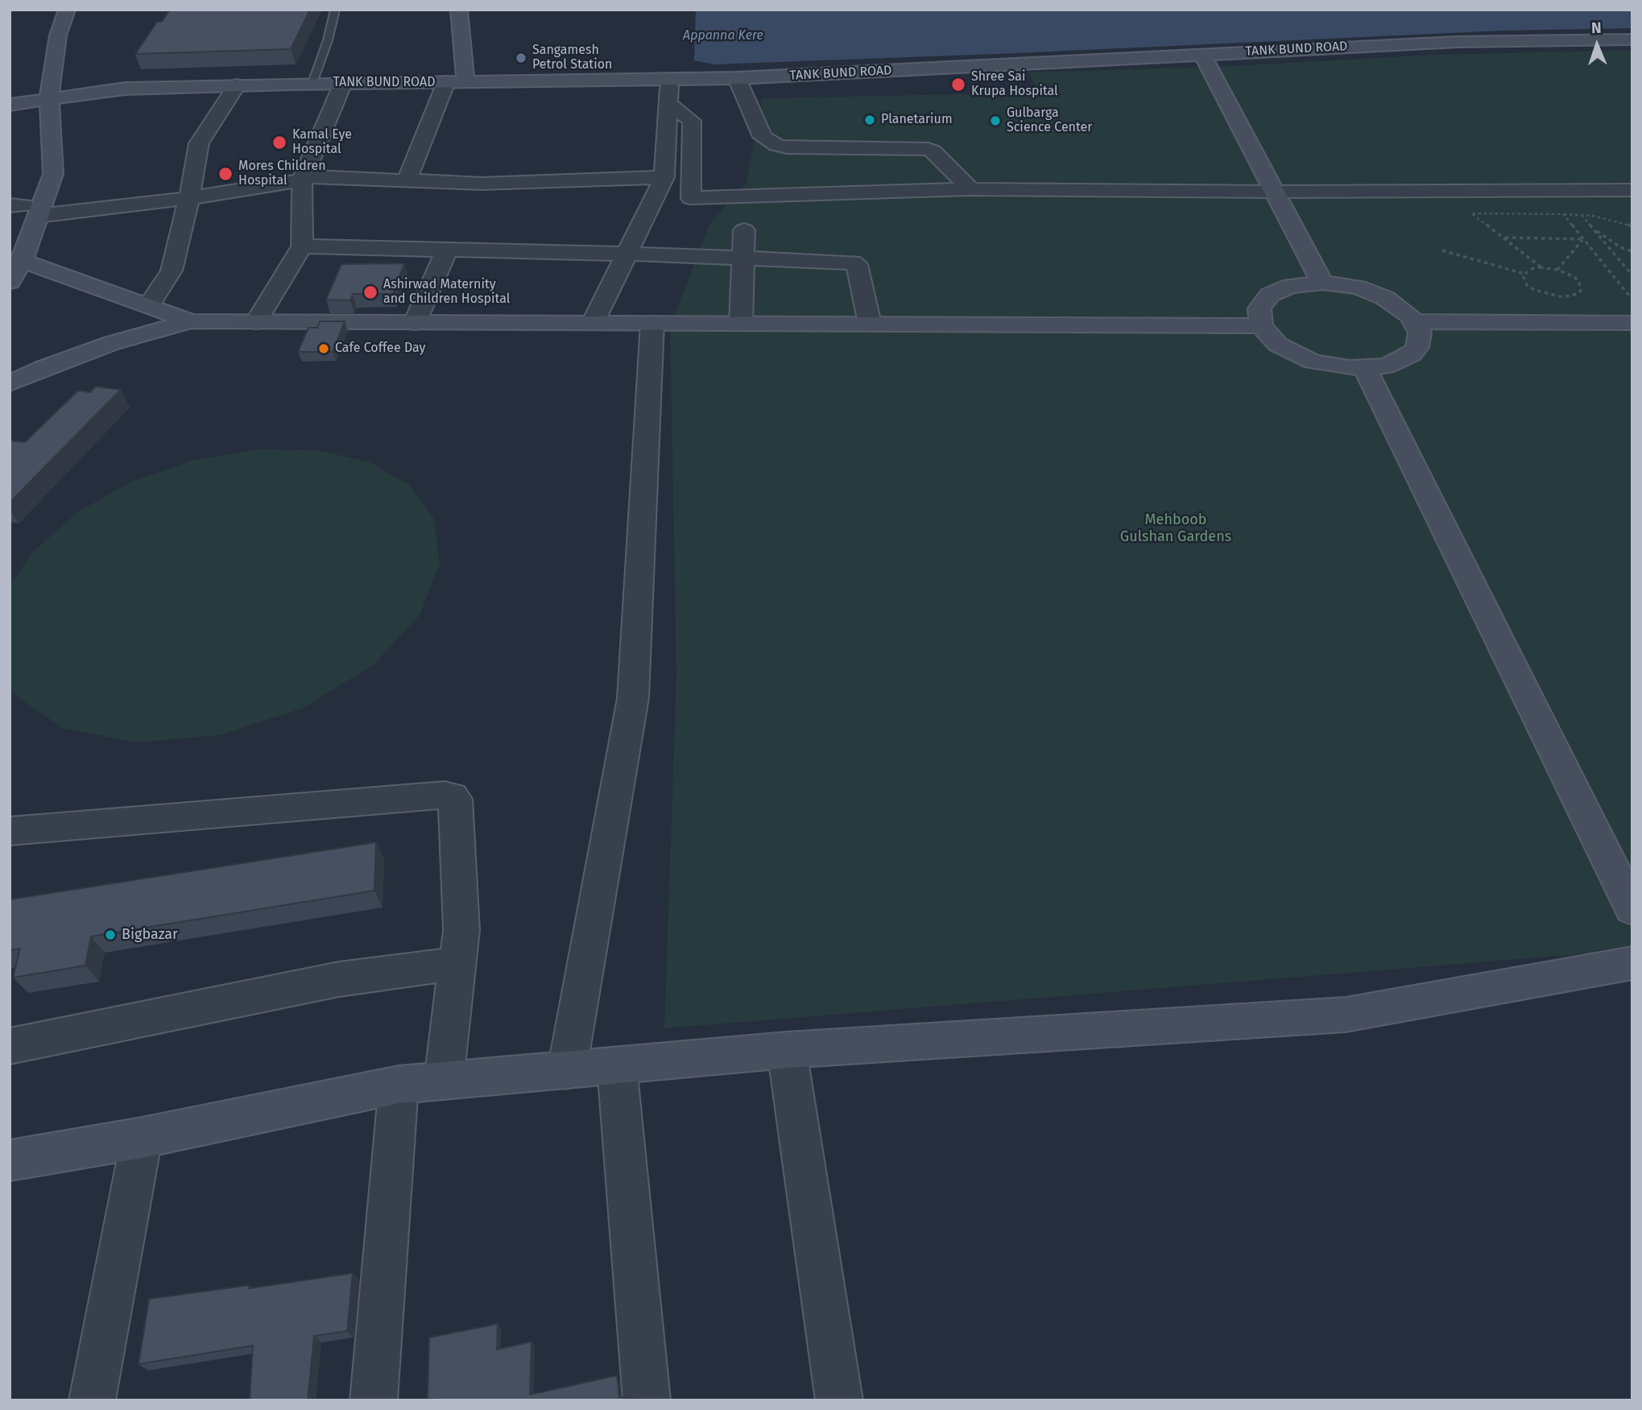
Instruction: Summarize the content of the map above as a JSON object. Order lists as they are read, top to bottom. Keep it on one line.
{"streets":{"street":["TANK BUND ROAD"]},"water":["Appanna Kere"],"parks":["Mehboob Gulshan Gardens"],"places":["Sangamesh Petrol Station","Shree Sai Krupa Hospital","Planetarium","Gulbarga Science Center","Kamal Eye Hospital","Mores Children Hospital","Ashirwad Maternity and Children Hospital","Cafe Coffee Day","Bigbazar"],"north":"top"}
